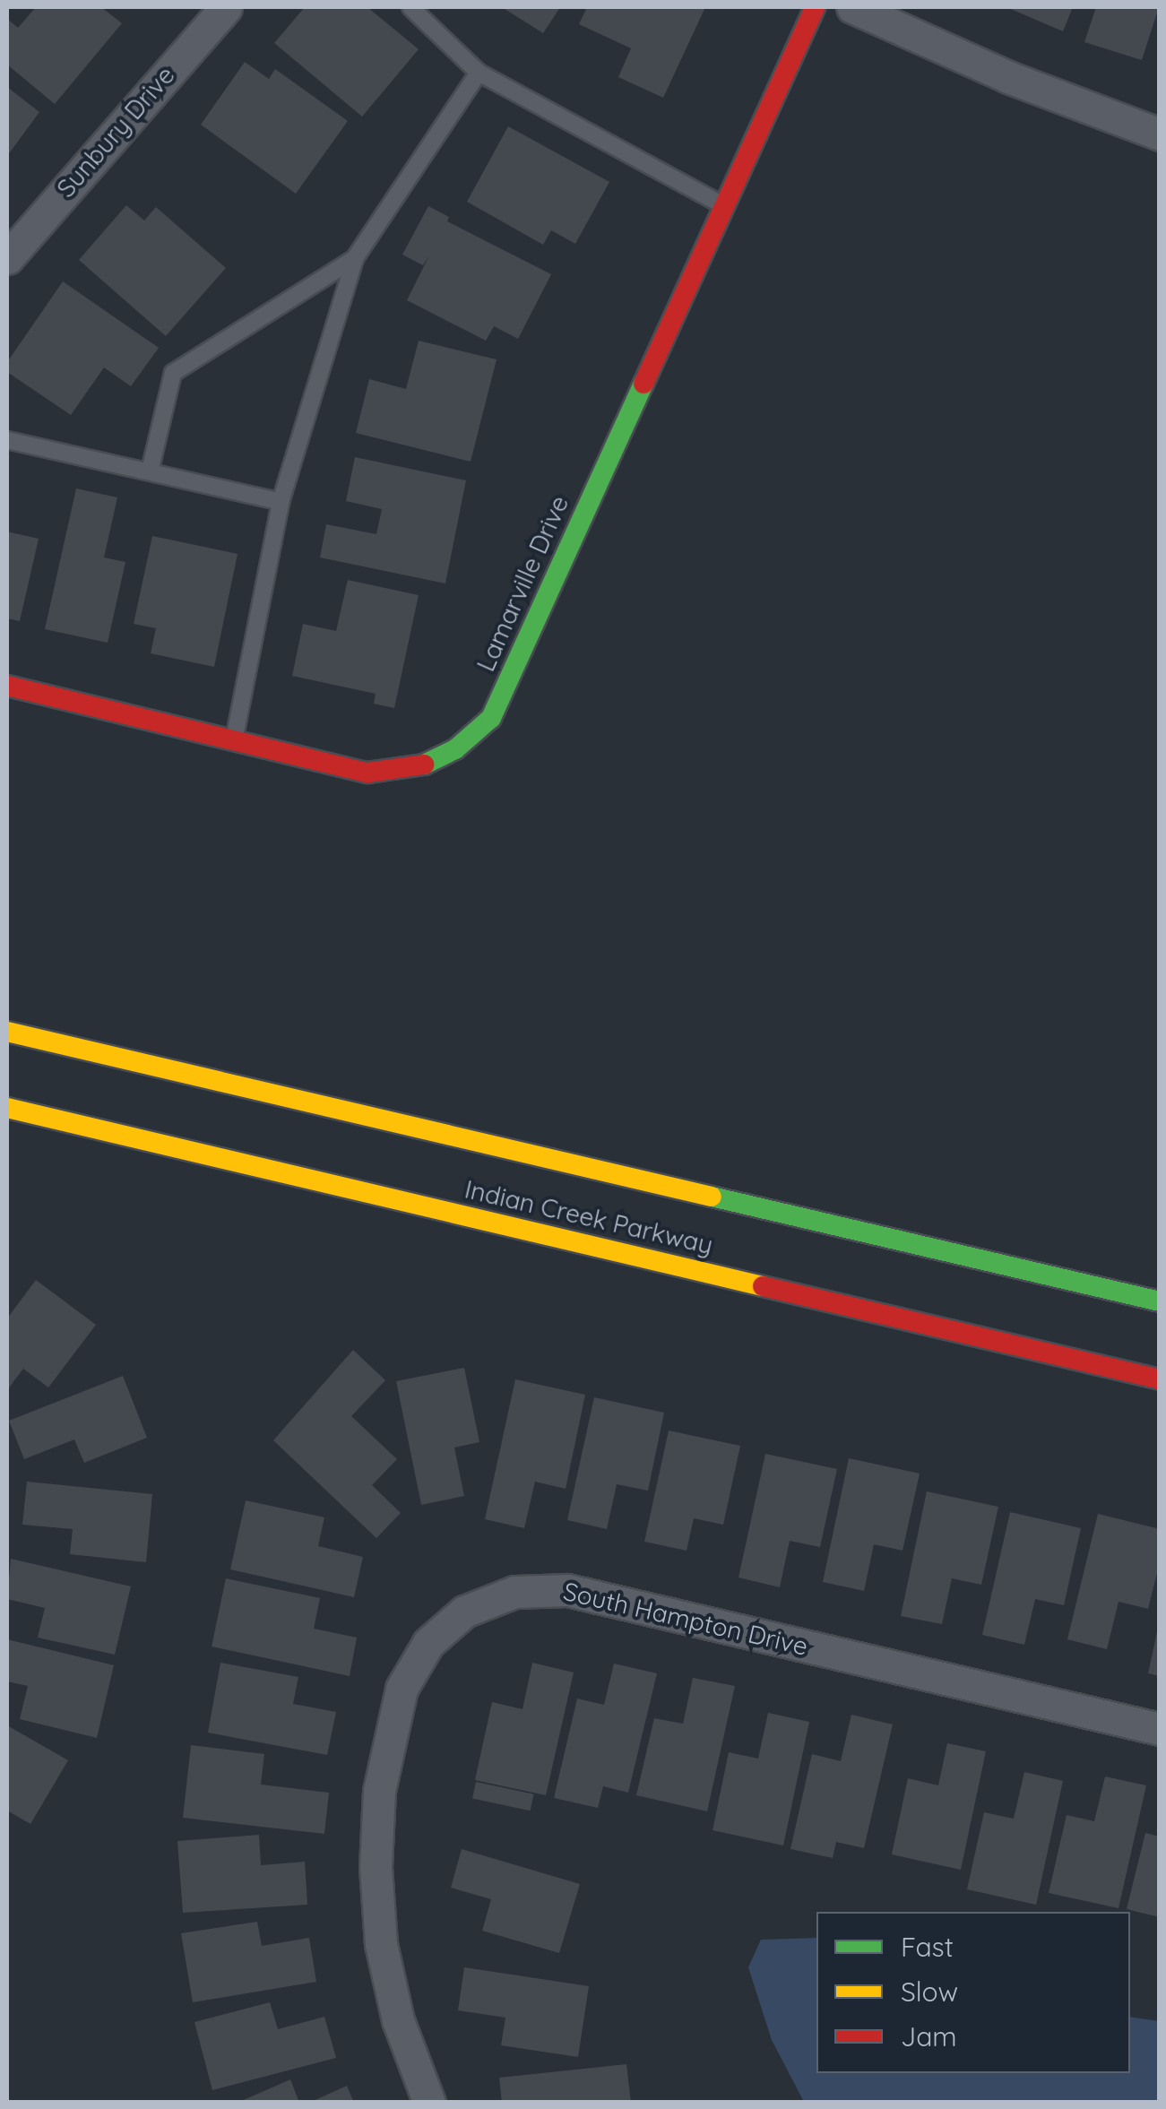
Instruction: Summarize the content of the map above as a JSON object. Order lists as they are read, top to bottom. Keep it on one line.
{"streets":{"street":["Sunbury Drive","Lamarville Drive","Indian Creek Parkway","South Hampton Drive"]},"legend":["Fast","Slow","Jam"]}
